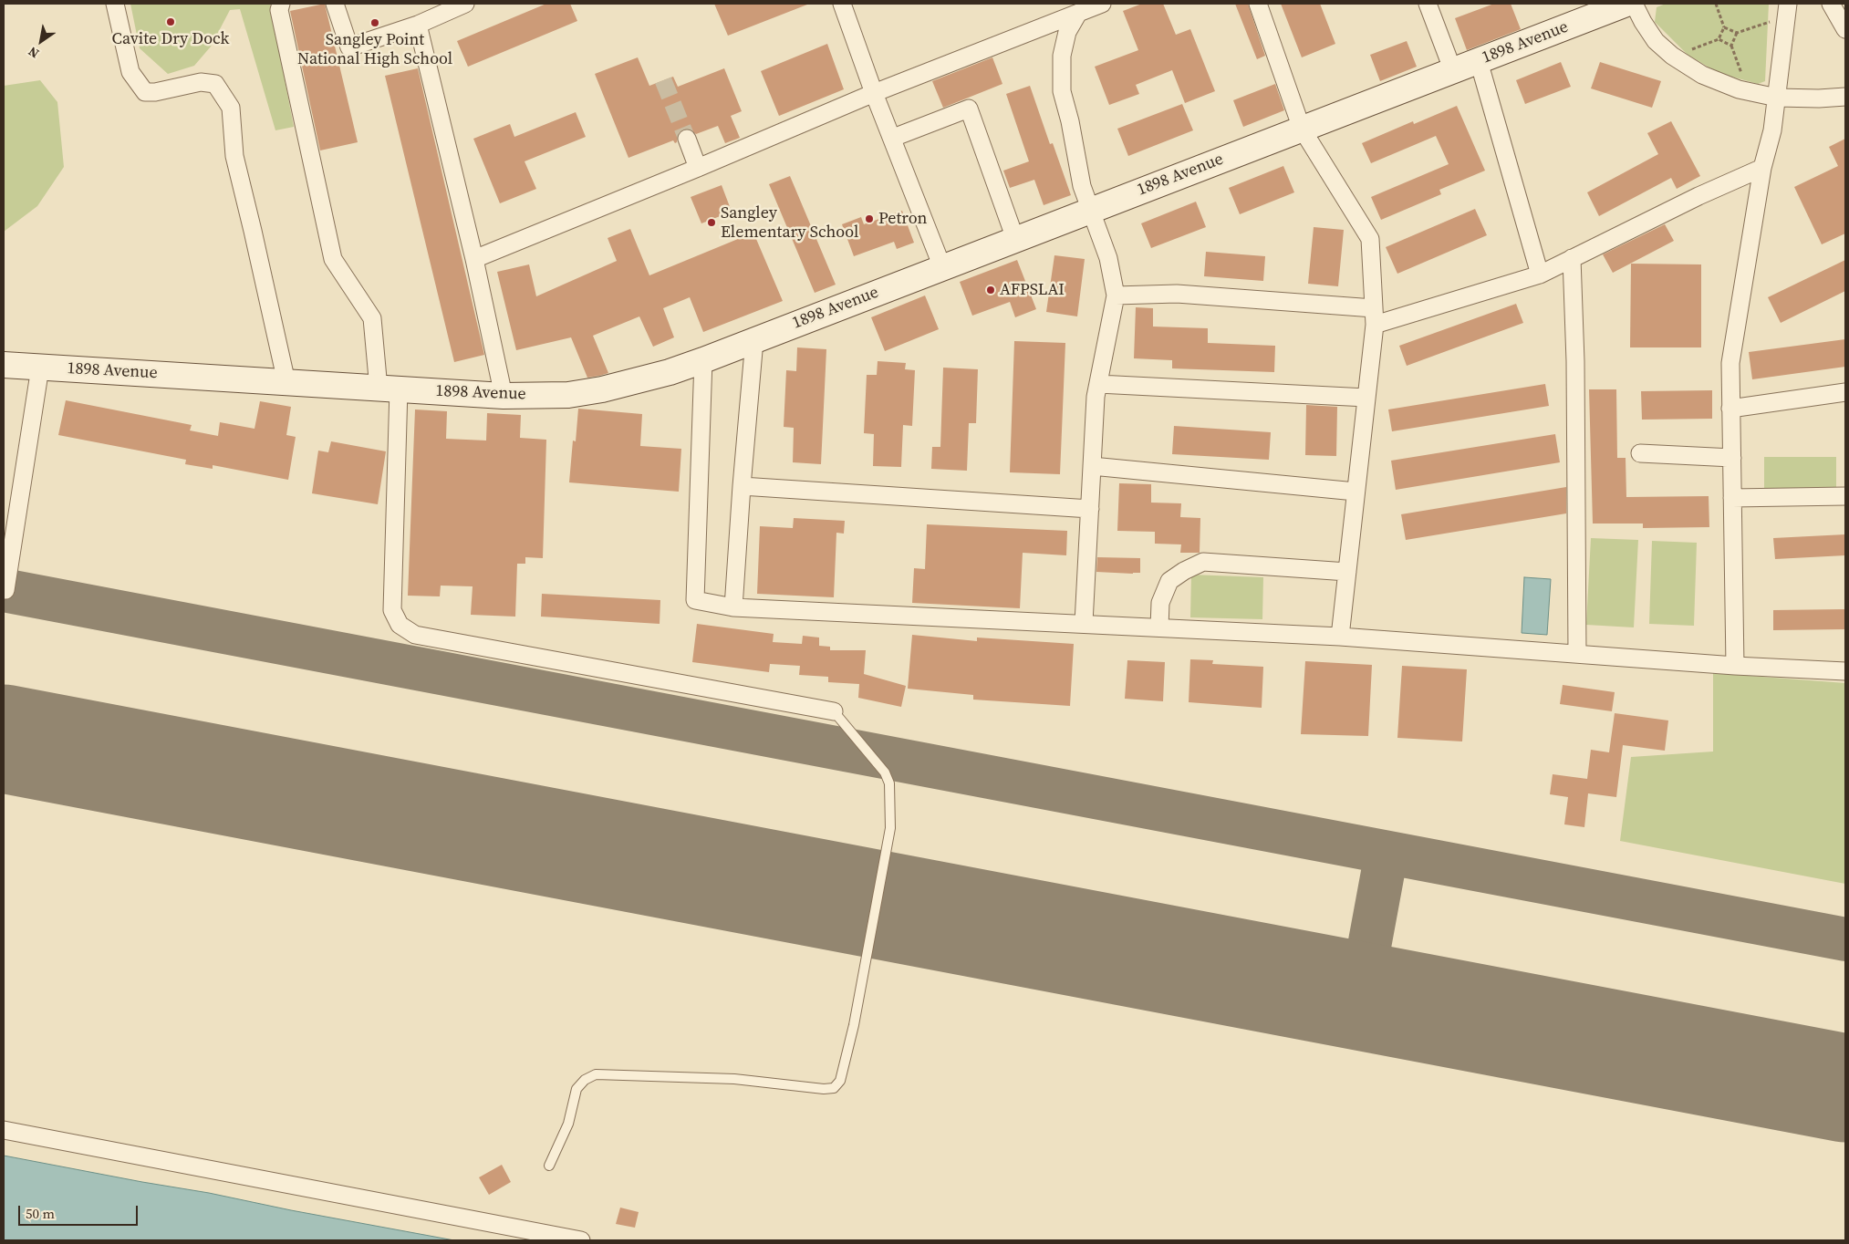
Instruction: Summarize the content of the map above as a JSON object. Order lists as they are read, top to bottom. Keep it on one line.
{"streets":{"street":["1898 Avenue"]},"places":["Cavite Dry Dock","Sangley Point National High School","Petron","Sangley Elementary School","AFPSLAI"],"scale_bar":"50 m","north":"bottom left"}
